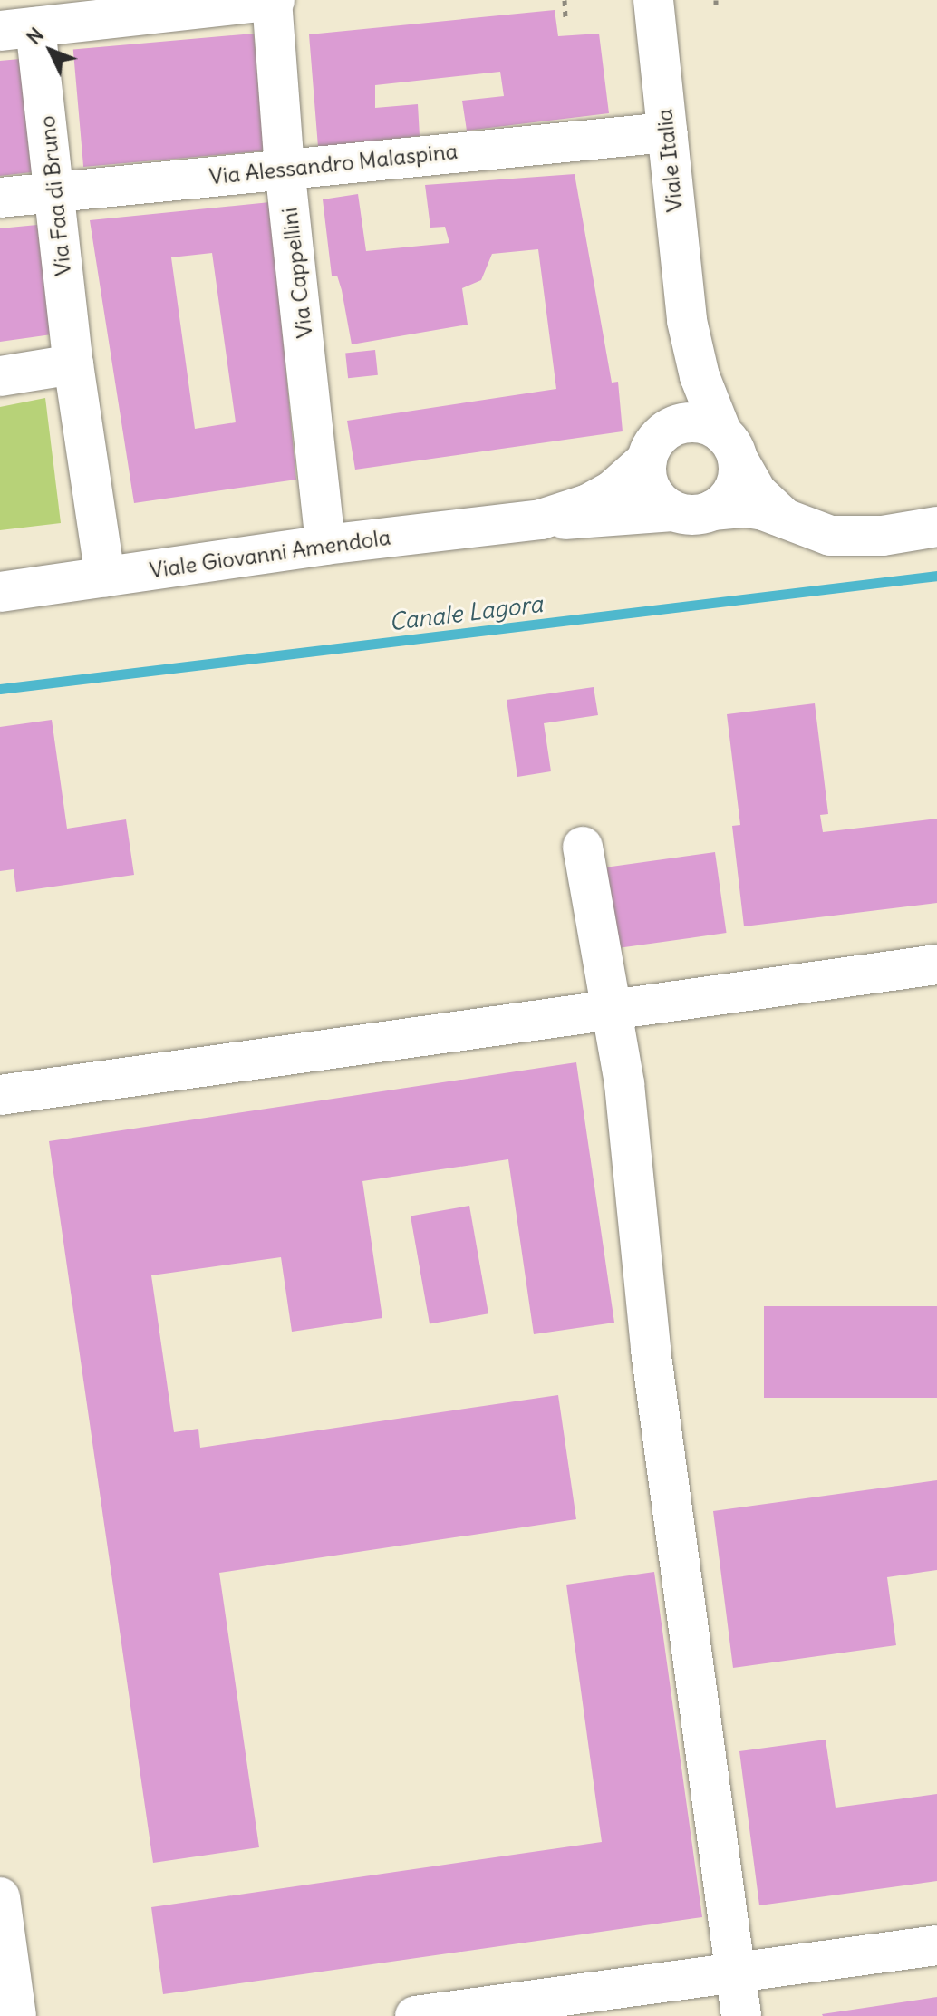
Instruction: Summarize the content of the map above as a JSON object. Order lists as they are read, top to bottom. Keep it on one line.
{"streets":{"street":["Viale Italia","Via Alessandro Malaspina","Via Faa di Bruno","Via Cappellini","Viale Giovanni Amendola"]},"crossings":[["Viale Italia","Via Alessandro Malaspina"],["Viale Italia","Viale Giovanni Amendola"],["Via Alessandro Malaspina","Via Faa di Bruno"],["Via Alessandro Malaspina","Via Cappellini"],["Via Faa di Bruno","Viale Giovanni Amendola"],["Via Cappellini","Viale Giovanni Amendola"]],"water":["Canale Lagora"],"north":"top left"}
